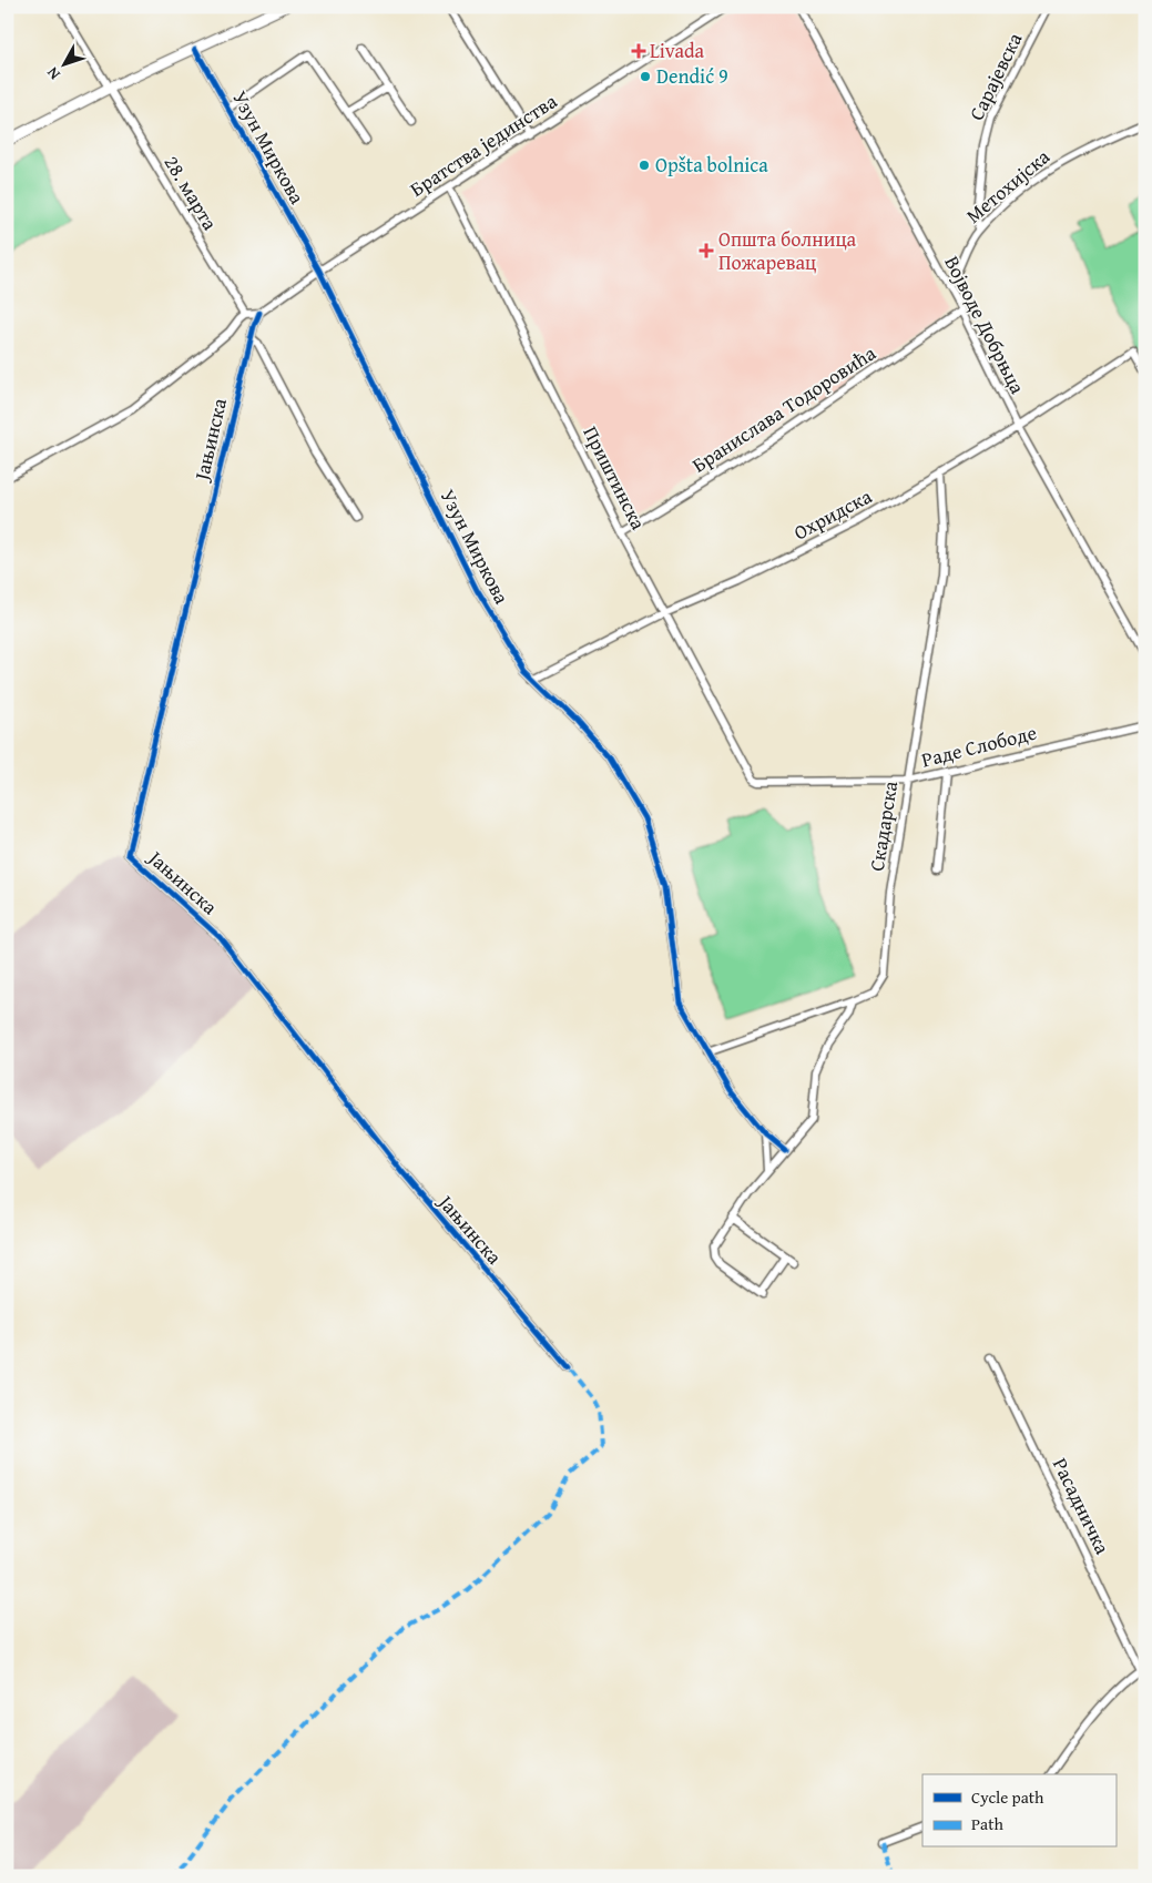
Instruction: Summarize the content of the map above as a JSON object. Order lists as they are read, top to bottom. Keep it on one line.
{"streets":{"street":["Сарајевска","Братства јединства","Узун Миркова","Метохијска","28. марта","Војводе Добрњца","Бранислава Тодоровића","Јањинска","Приштинска","Охридска","Раде Слободе","Скадарска","Расадничка"]},"crossings":[["Сарајевска","Метохијска"],["Братства јединства","Узун Миркова"],["Братства јединства","Јањинска"],["Братства јединства","Приштинска"],["Узун Миркова","Охридска"],["Узун Миркова","Скадарска"],["Метохијска","Војводе Добрњца"],["Војводе Добрњца","Бранислава Тодоровића"],["Војводе Добрњца","Охридска"],["Бранислава Тодоровића","Приштинска"],["Приштинска","Охридска"],["Приштинска","Раде Слободе"],["Охридска","Скадарска"],["Раде Слободе","Скадарска"]],"places":{"health":["Livada","Општа болница Пожаревац"],"other":["Dendić 9","Opšta bolnica"]},"legend":["Cycle path","Path"],"north":"bottom left"}
